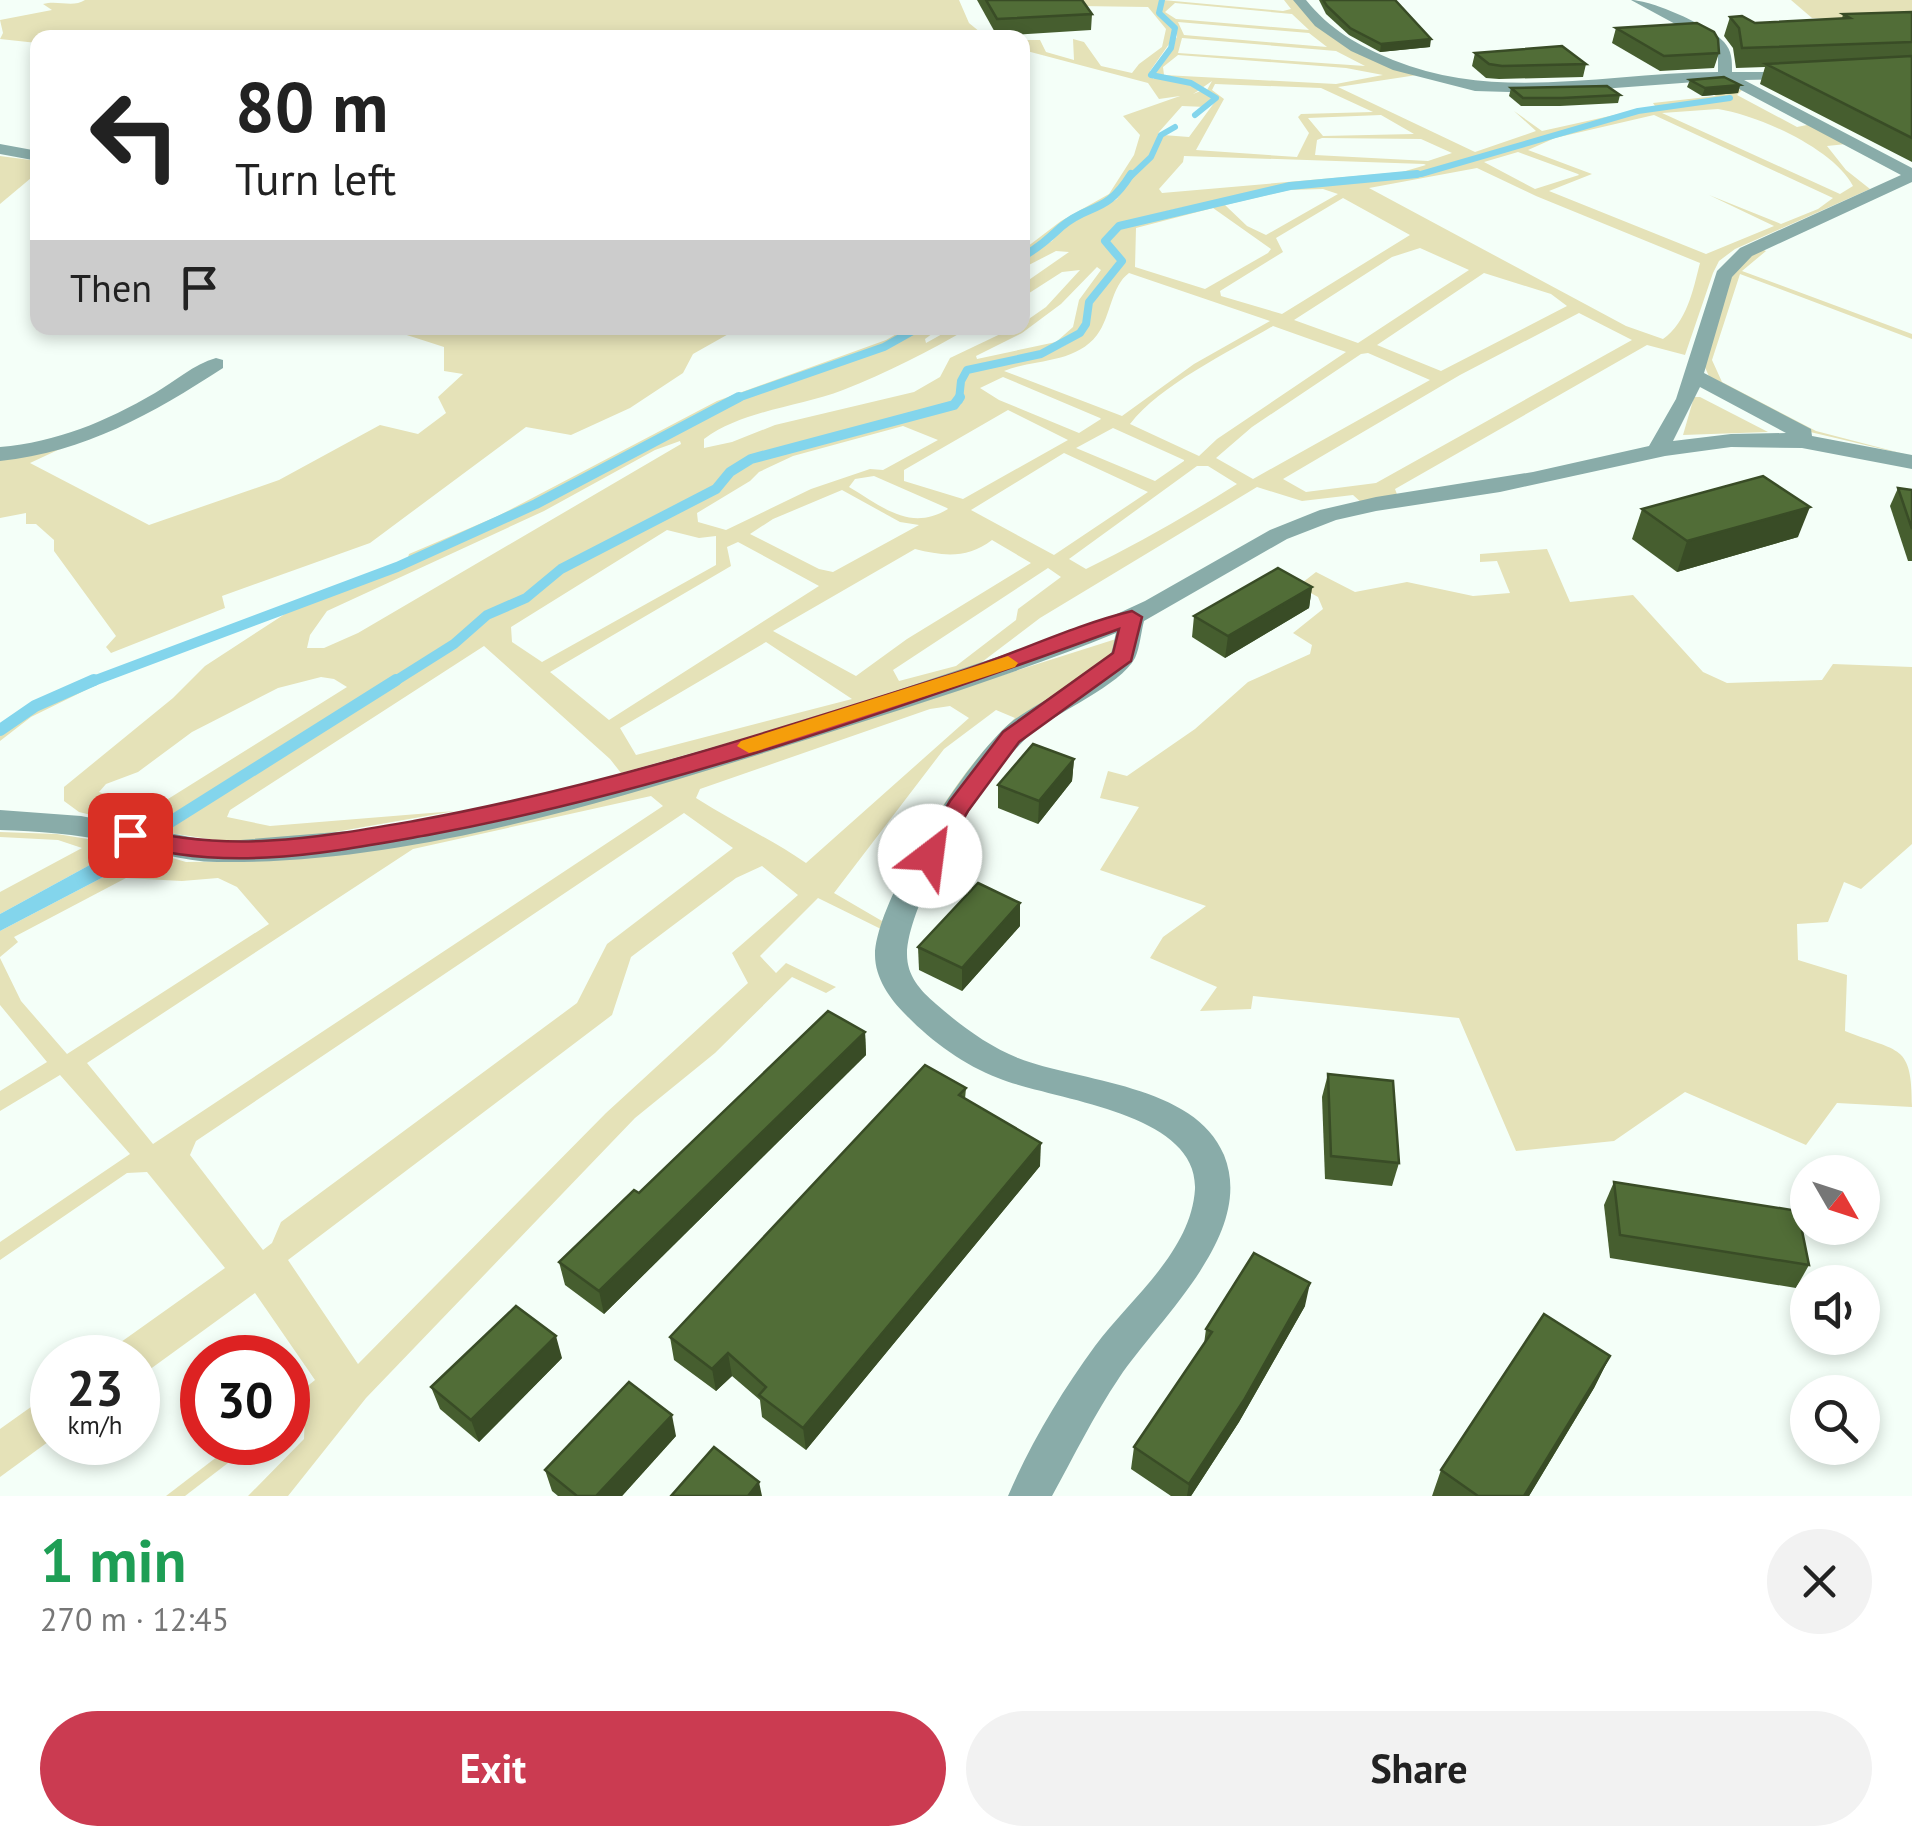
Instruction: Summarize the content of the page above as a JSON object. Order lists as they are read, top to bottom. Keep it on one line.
{"north":"bottom right","page":{"turn":["80 m","Turn left"],"then":"Then","speed":"23 km/h","limit":"30","heading":["1 min","270 m · 12:45"],"buttons":["Exit","Share"]}}
